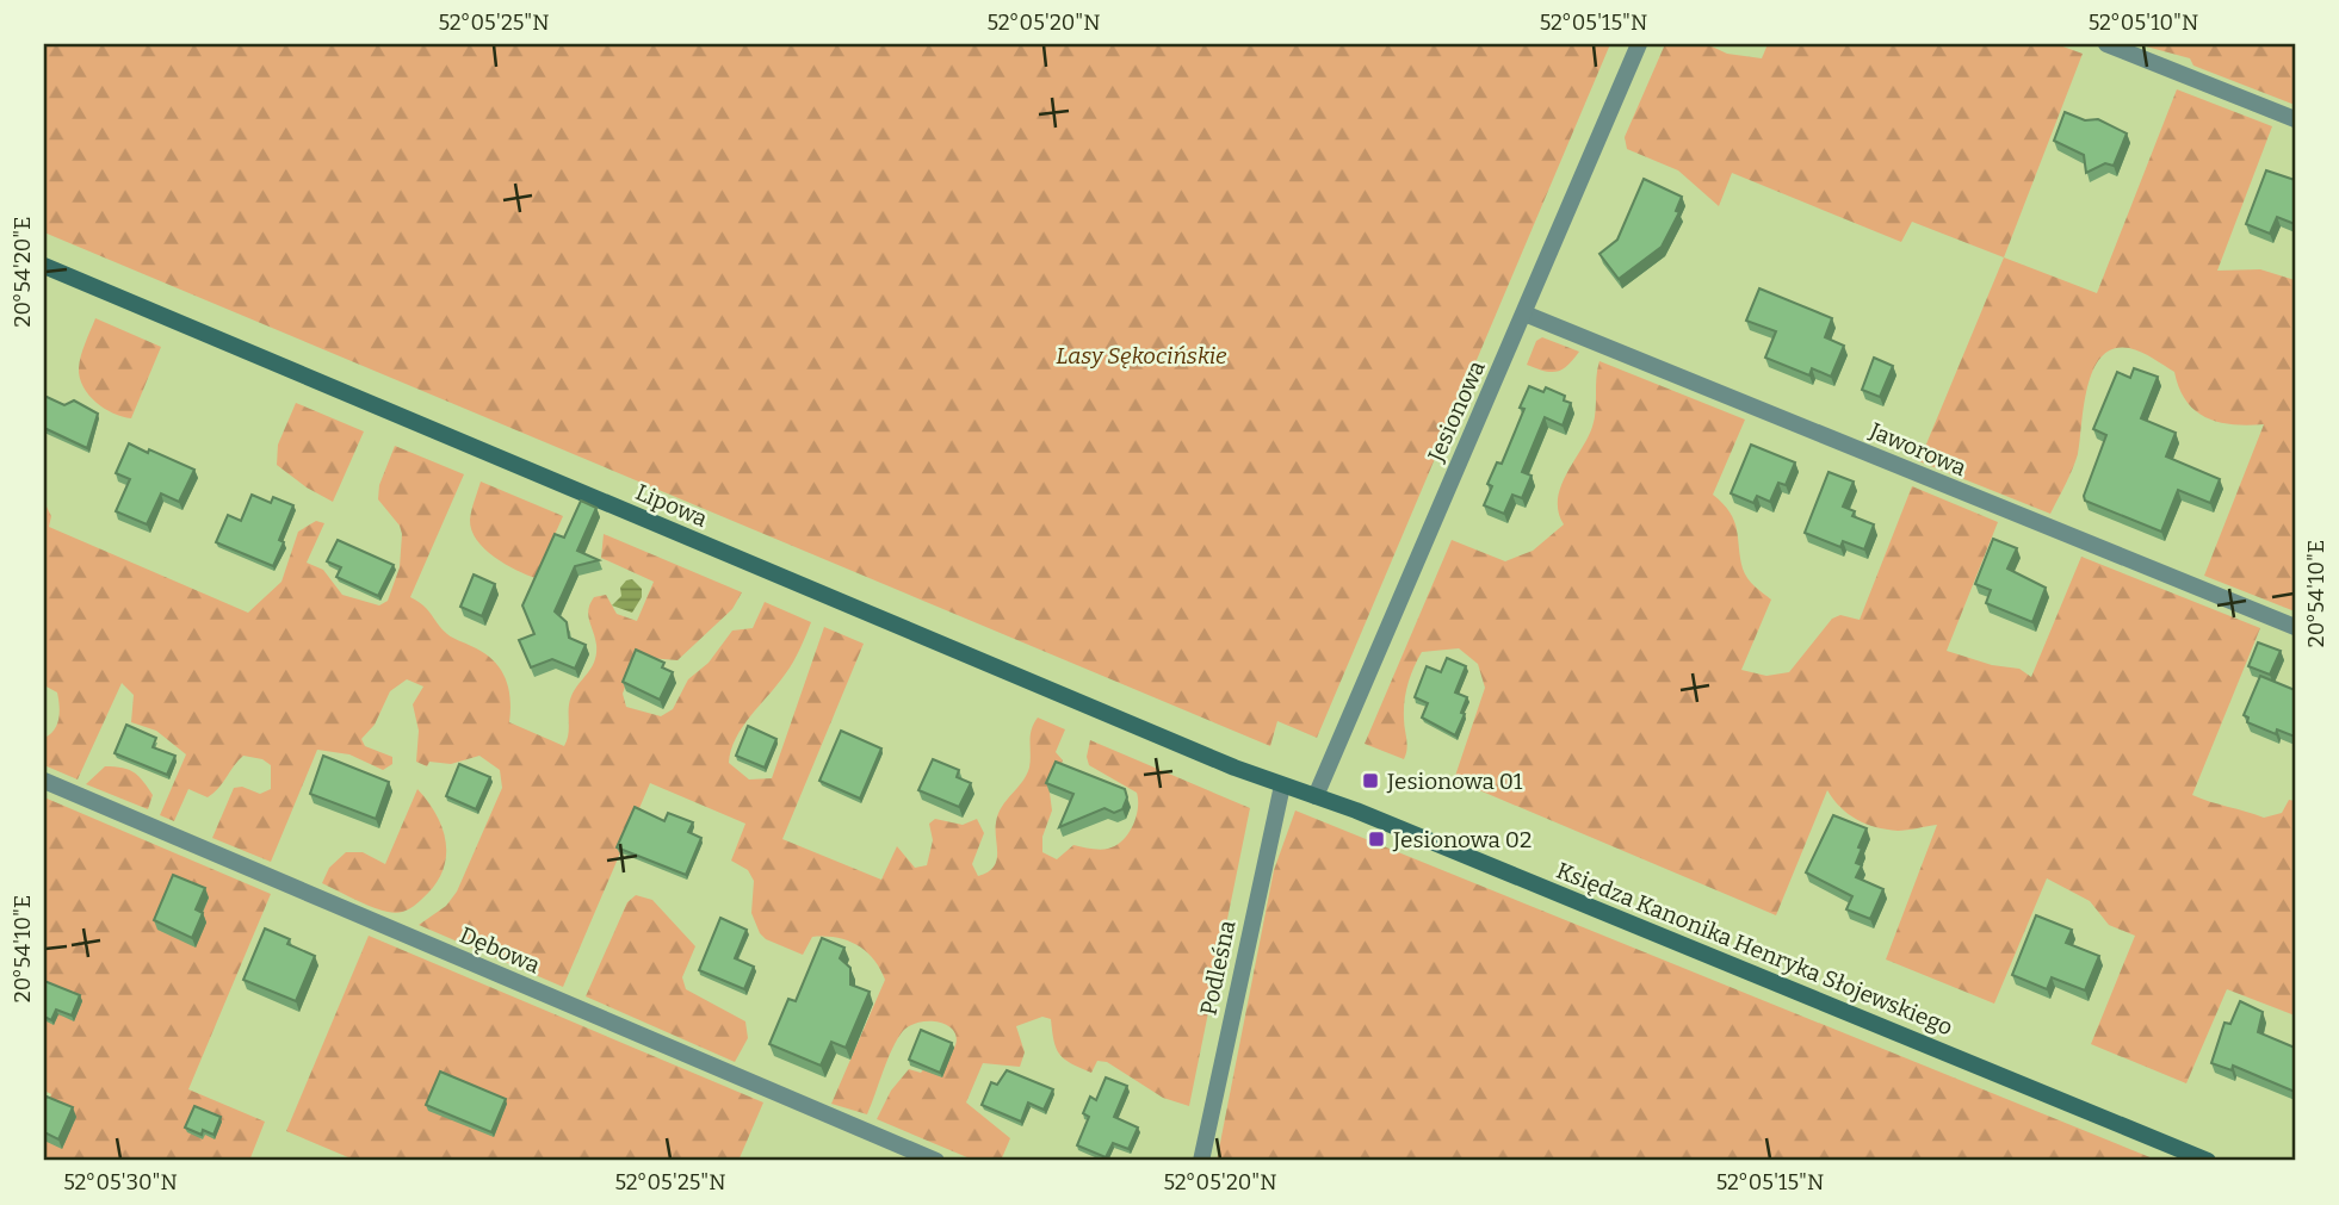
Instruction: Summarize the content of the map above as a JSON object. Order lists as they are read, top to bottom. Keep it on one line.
{"streets":{"street":["Jesionowa","Jaworowa","Lipowa","Księdza Kanonika Henryka Słojewskiego","Dębowa","Podleśna"]},"crossings":[["Jesionowa","Jaworowa"],["Jesionowa","Księdza Kanonika Henryka Słojewskiego"],["Lipowa","Księdza Kanonika Henryka Słojewskiego"],["Lipowa","Podleśna"],["Księdza Kanonika Henryka Słojewskiego","Podleśna"]],"parks":["Lasy Sękocińskie"],"places":{"transit":["Jesionowa 01","Jesionowa 02"]},"coordinates":["52°05'25\"N","52°05'20\"N","52°05'15\"N","52°05'10\"N","20°54'20\"E","20°54'10\"E","52°05'30\"N"]}
